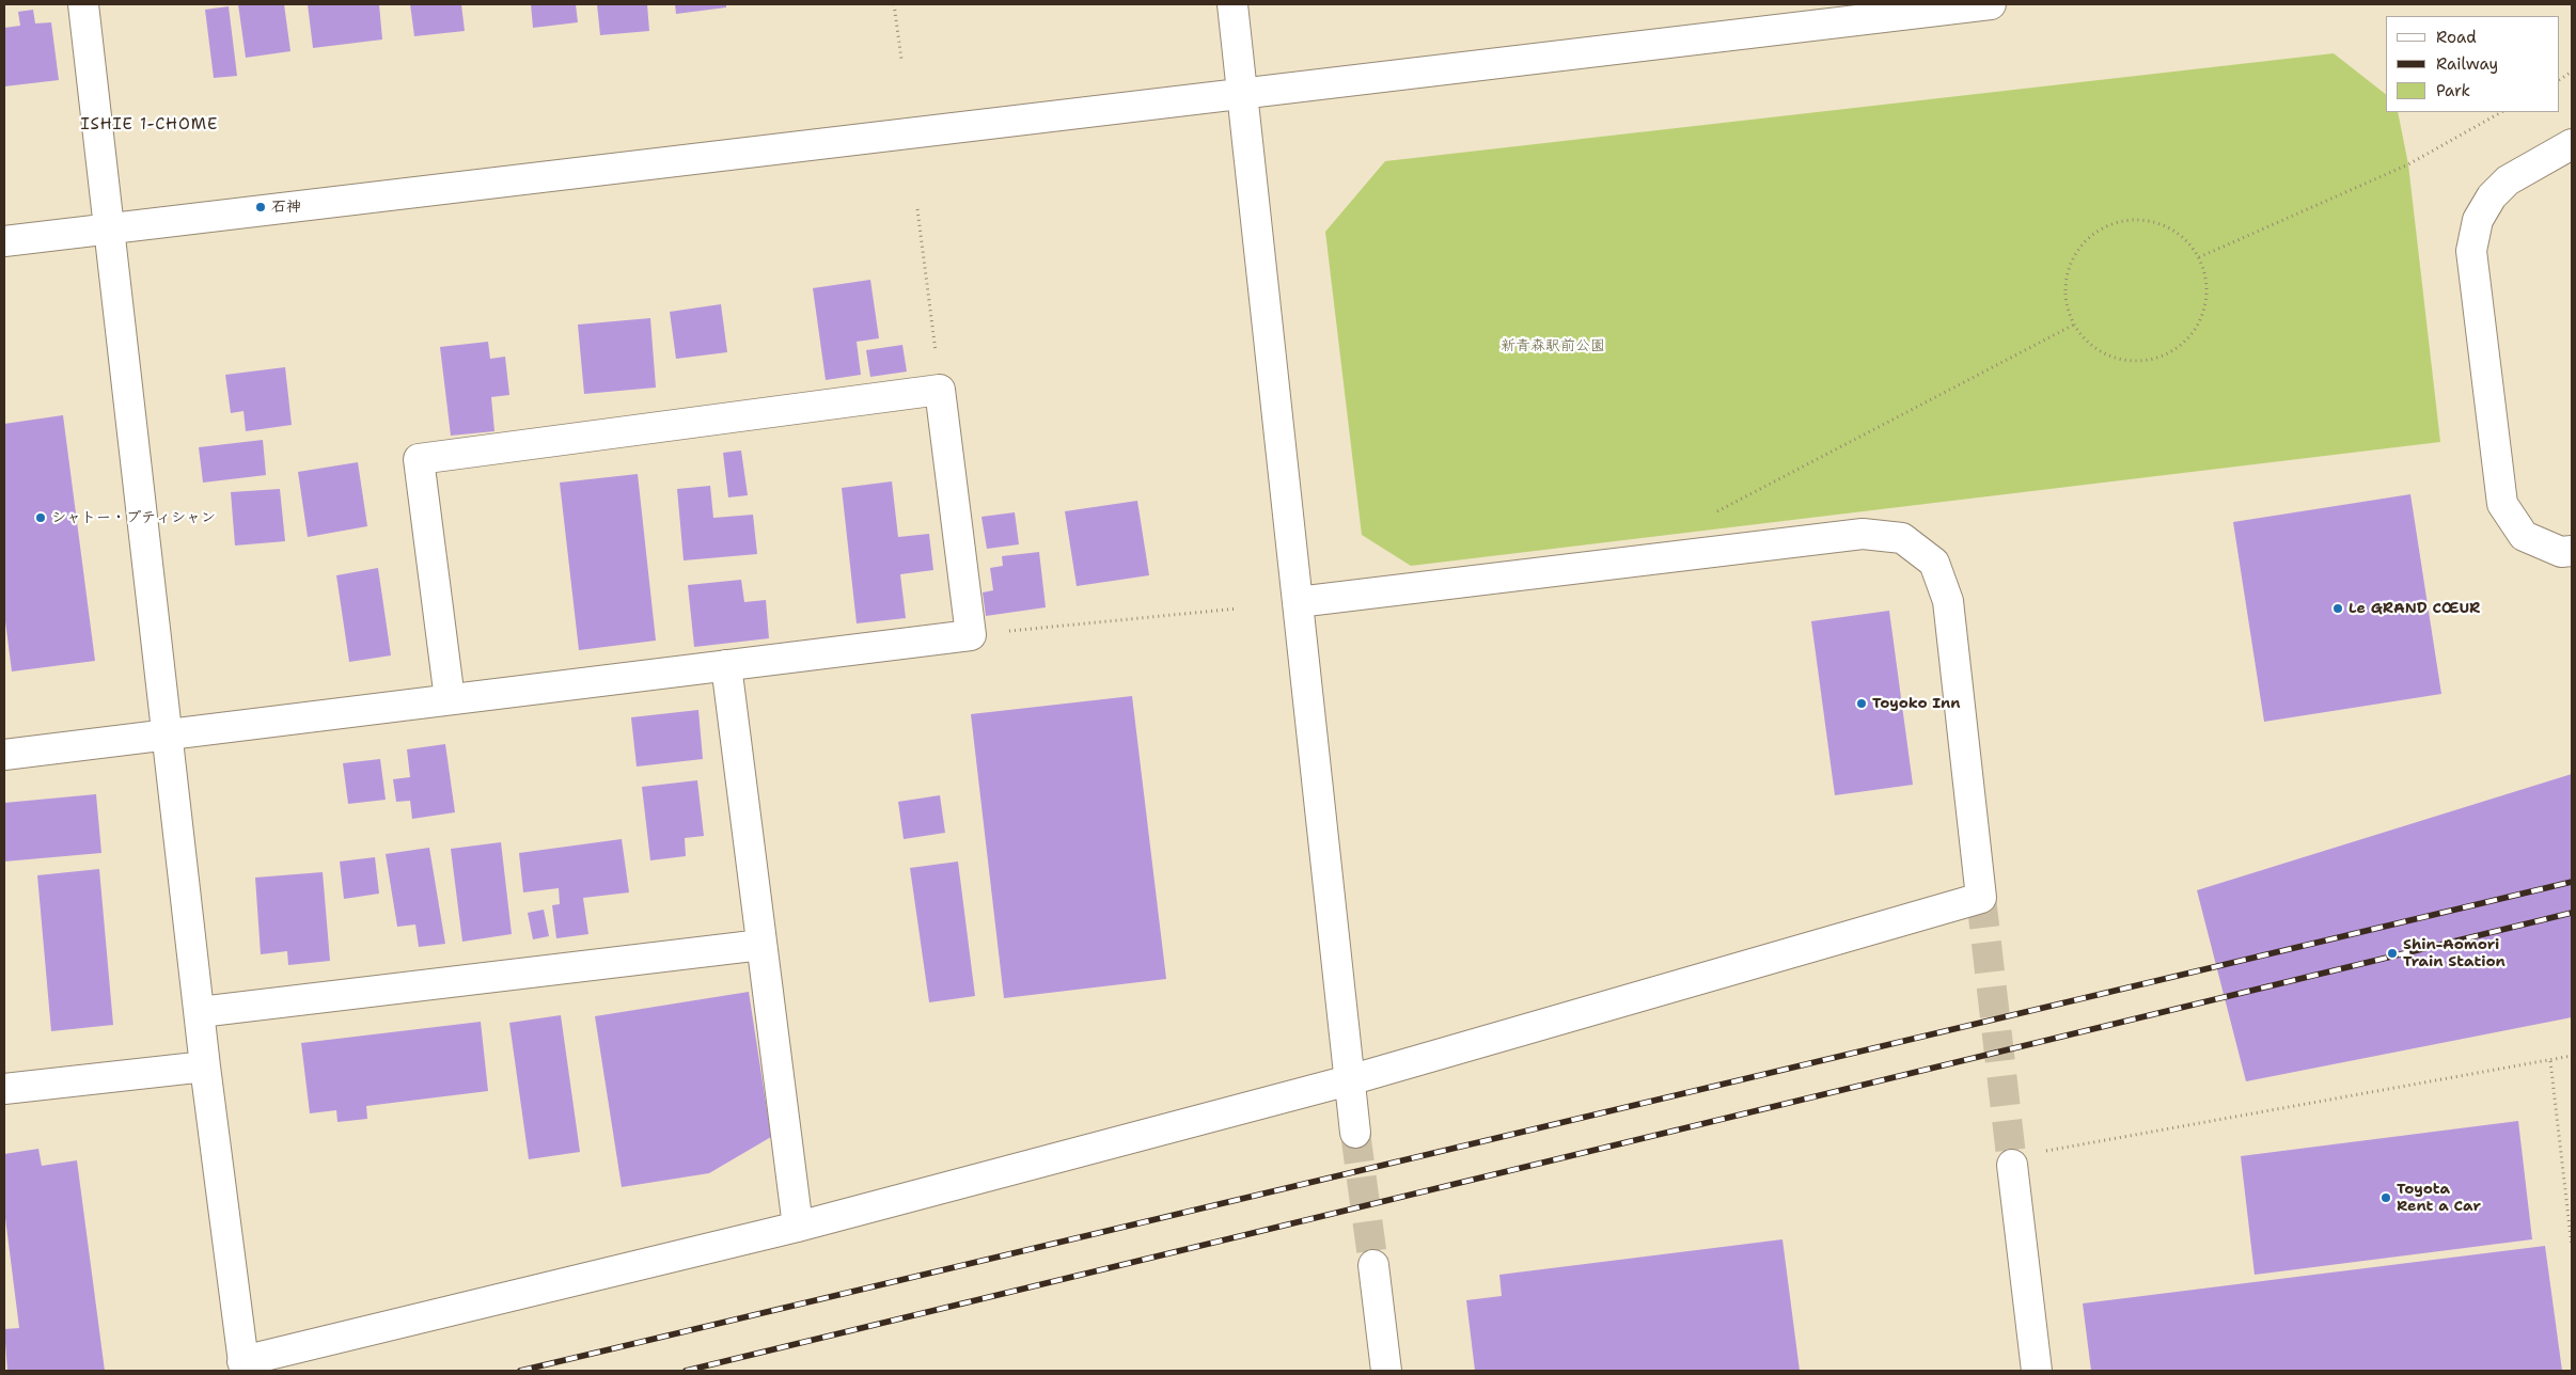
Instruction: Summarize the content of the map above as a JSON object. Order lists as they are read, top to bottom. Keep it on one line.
{"districts":["ISHIE 1-CHOME"],"parks":["新青森駅前公園"],"places":["石神","シャトー・プティシャン","Le GRAND CŒUR","Toyoko Inn","Shin-Aomori Train Station","Toyota Rent a Car"],"legend":["Road","Railway","Park"]}
